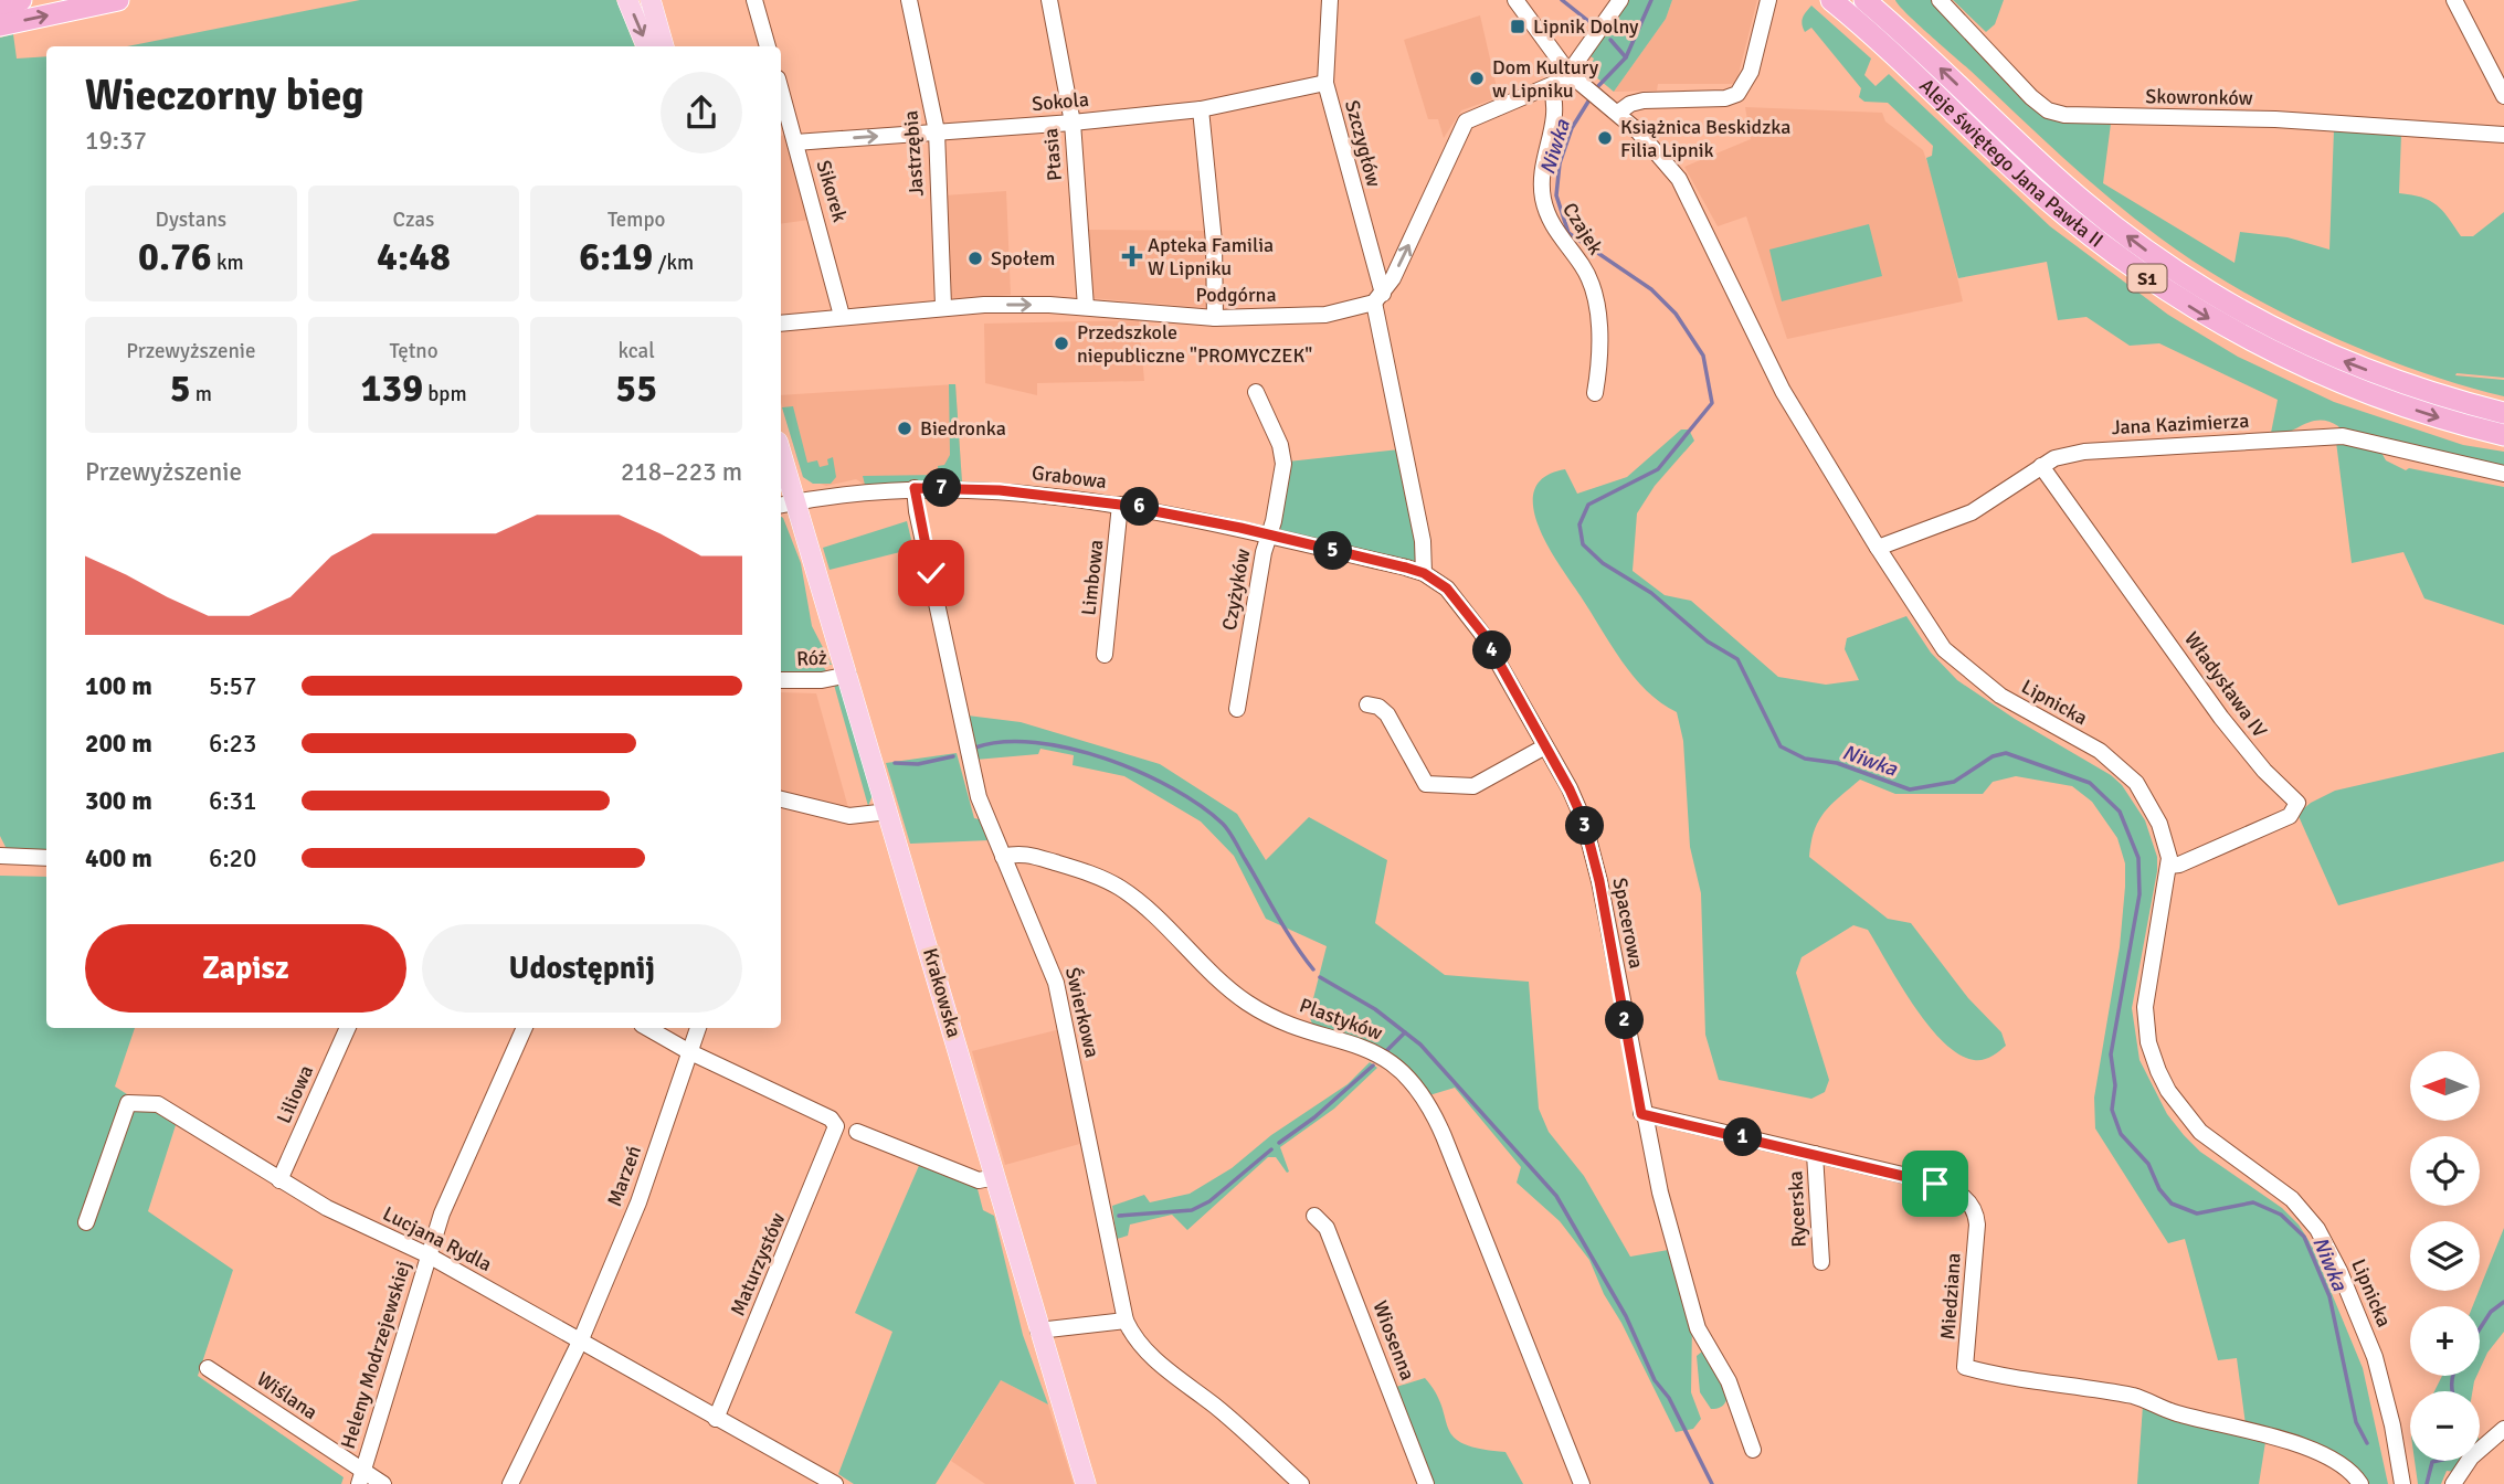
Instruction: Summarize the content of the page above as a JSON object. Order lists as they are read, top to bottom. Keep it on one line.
{"streets":{"highway":["Aleje świętego Jana Pawła II","S1"],"main road":["Krakowska"],"street":["Skowronków","Sokola","Szczygłów","Jastrzębia","Ptasia","Sikorek","Czajek","Podgórna","Jana Kazimierza","Grabowa","Limbowa","Czyżyków","Róż","Władysława IV","Lipnicka","Spacerowa","Świerkowa","Plastyków","Liliowa","Marzeń","Rycerska","Lucjana Rydla","Maturzystów","Miedziana","Wiosenna","Heleny Modrzejewskiej","Wiślana"]},"crossings":[["Sokola","Szczygłów"],["Sokola","Jastrzębia"],["Sokola","Ptasia"],["Sokola","Sikorek"],["Szczygłów","Podgórna"],["Szczygłów","Grabowa"],["Szczygłów","Spacerowa"],["Jastrzębia","Podgórna"],["Ptasia","Podgórna"],["Sikorek","Podgórna"],["Jana Kazimierza","Władysława IV"],["Jana Kazimierza","Lipnicka"],["Grabowa","Limbowa"],["Grabowa","Czyżyków"],["Grabowa","Spacerowa"],["Grabowa","Krakowska"],["Grabowa","Świerkowa"],["Róż","Krakowska"],["Władysława IV","Lipnicka"],["Spacerowa","Miedziana"],["Świerkowa","Plastyków"],["Liliowa","Lucjana Rydla"],["Marzeń","Lucjana Rydla"],["Marzeń","Maturzystów"],["Rycerska","Miedziana"],["Lucjana Rydla","Maturzystów"],["Lucjana Rydla","Heleny Modrzejewskiej"],["Heleny Modrzejewskiej","Wiślana"]],"water":["Niwka"],"places":{"transit":["Lipnik Dolny"],"other":["Dom Kultury w Lipniku","Książnica Beskidzka Filia Lipnik","Społem","Przedszkole niepubliczne \"PROMYCZEK\"","Biedronka"],"health":["Apteka Familia W Lipniku"]},"north":"left","page":{"heading":["Wieczorny bieg","19:37"],"stats":[["Dystans","0.76 km"],["Czas","4:48"],["Tempo","6:19 /km"],["Przewyższenie","5 m"],["Tętno","139 bpm"],["kcal","55"]],"chart":["Przewyższenie","218–223 m"],"pins":["7","6","5","4","3","2","1"],"list":[{"name":"100 m","note":"5:57"},{"name":"200 m","note":"6:23"},{"name":"300 m","note":"6:31"},{"name":"400 m","note":"6:20"}],"buttons":["Zapisz","Udostępnij"],"map_buttons":["+","−"]}}
